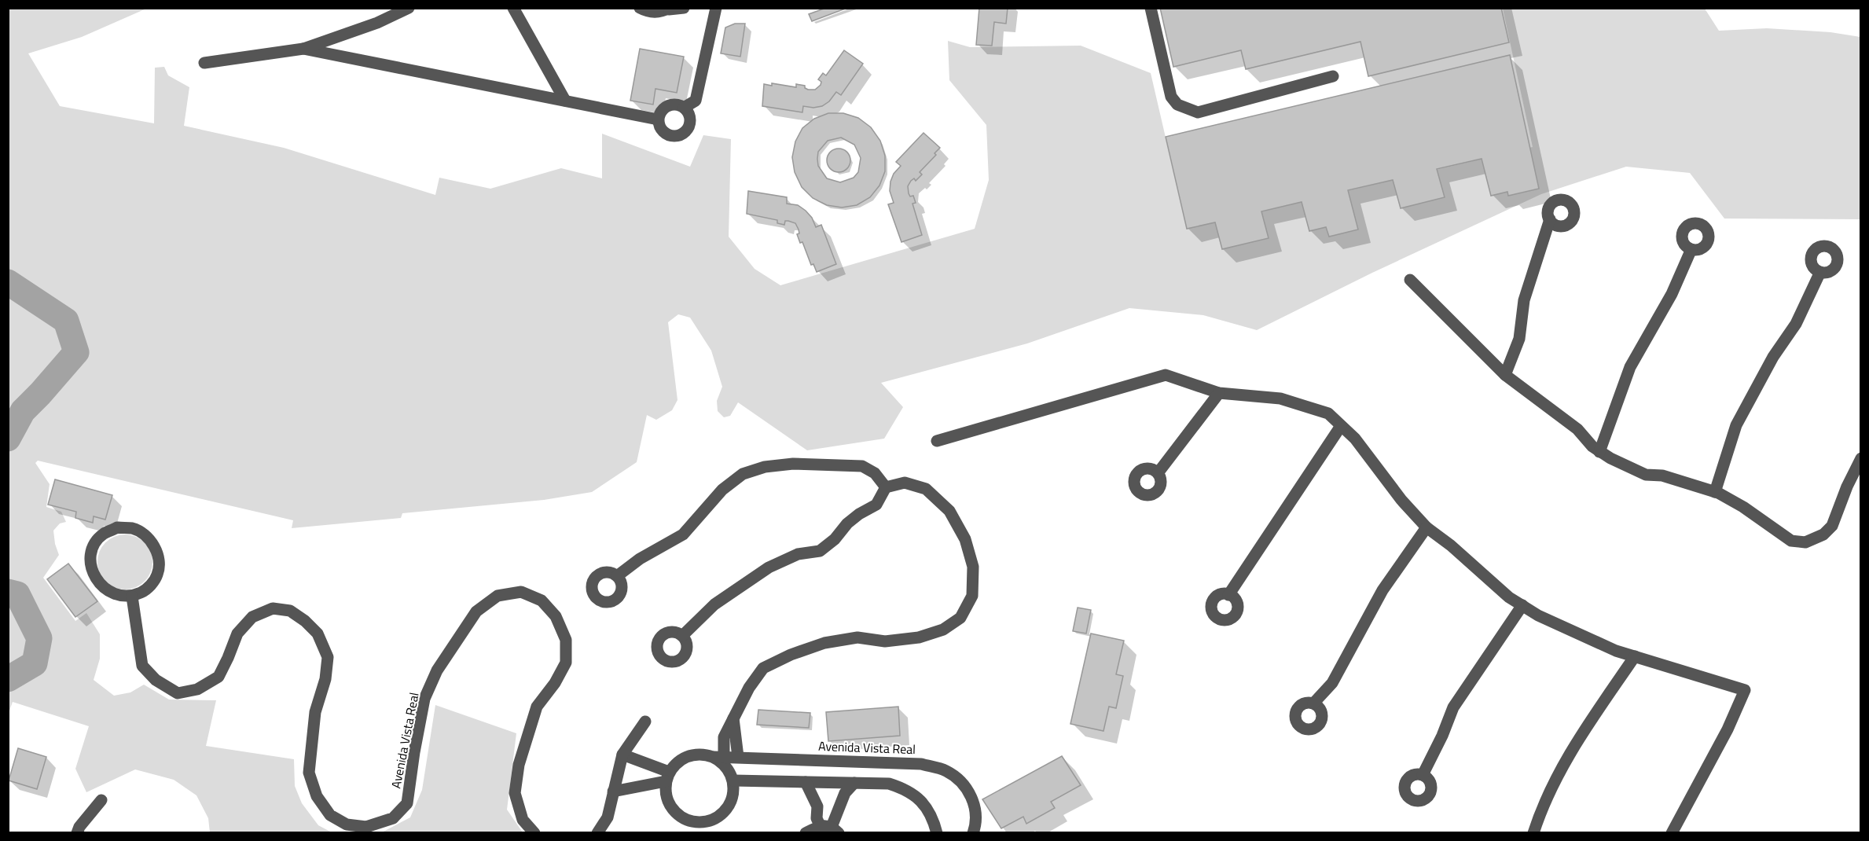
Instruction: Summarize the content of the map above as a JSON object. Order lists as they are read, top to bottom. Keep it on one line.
{"streets":{"street":["Avenida Vista Real"]}}
